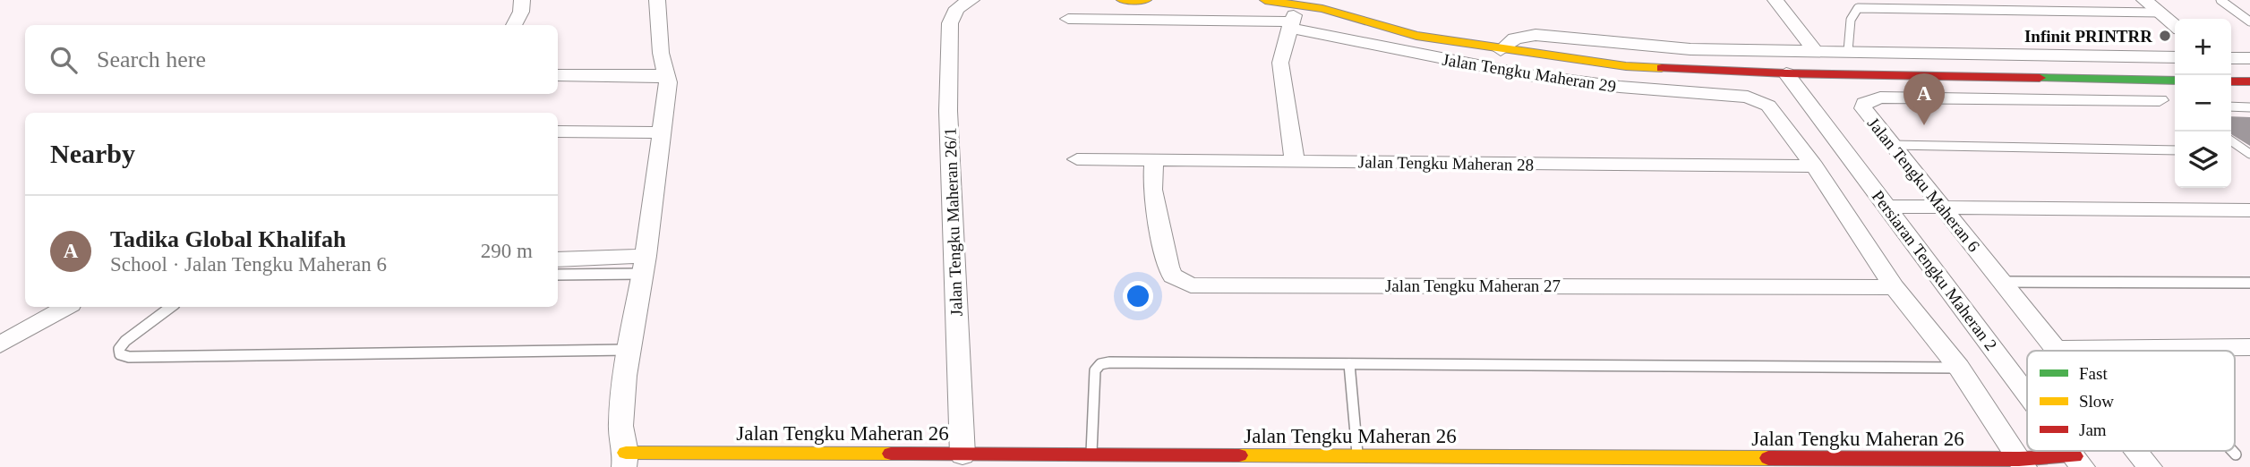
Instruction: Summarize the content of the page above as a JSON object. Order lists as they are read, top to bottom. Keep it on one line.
{"streets":{"street":["Jalan Tengku Maheran 29","Jalan Tengku Maheran 28","Jalan Tengku Maheran 6","Jalan Tengku Maheran 26/1","Persiaran Tengku Maheran 2","Jalan Tengku Maheran 27","Jalan Tengku Maheran 26"]},"crossings":[["Jalan Tengku Maheran 29","Jalan Tengku Maheran 28"],["Jalan Tengku Maheran 28","Jalan Tengku Maheran 27"],["Jalan Tengku Maheran 26/1","Jalan Tengku Maheran 26"]],"places":["Infinit PRINTRR"],"legend":["Fast","Slow","Jam"],"page":{"map_buttons":["+","−"],"search":"Search here","pins":"A","heading":"Nearby","list":[{"mark":"A","name":"Tadika Global Khalifah","note":"School · Jalan Tengku Maheran 6","value":"290 m"}]}}
